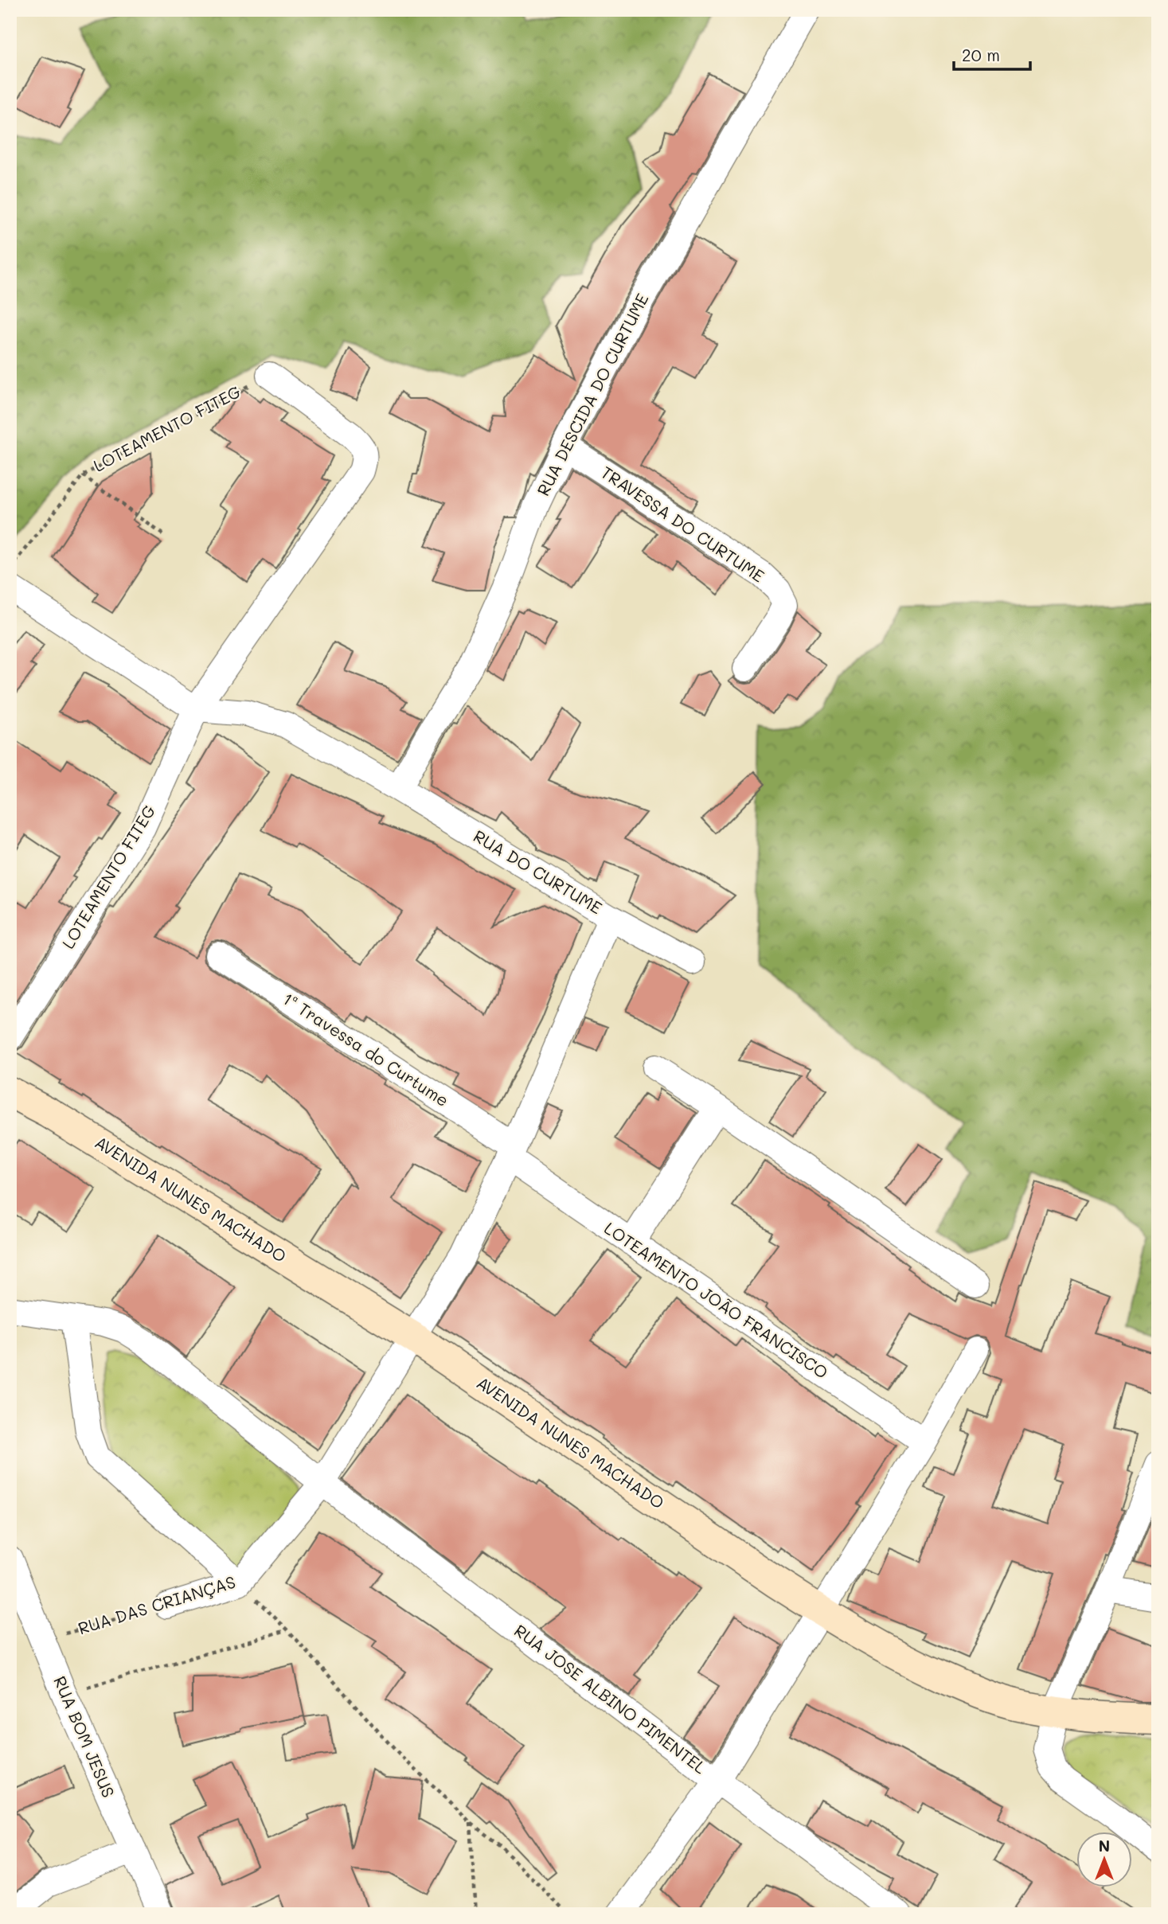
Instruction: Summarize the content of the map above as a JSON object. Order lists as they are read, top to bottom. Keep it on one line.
{"streets":{"street":["RUA DESCIDA DO CURTUME","LOTEAMENTO FITEG","TRAVESSA DO CURTUME","RUA DO CURTUME","1ª Travessa do Curtume","AVENIDA NUNES MACHADO","LOTEAMENTO JOÃO FRANCISCO","RUA DAS CRIANÇAS","RUA JOSE ALBINO PIMENTEL","RUA BOM JESUS"]},"crossings":[["RUA DESCIDA DO CURTUME","TRAVESSA DO CURTUME"],["RUA DESCIDA DO CURTUME","RUA DO CURTUME"],["LOTEAMENTO FITEG","RUA DO CURTUME"],["RUA DO CURTUME","1ª Travessa do Curtume"],["RUA DO CURTUME","AVENIDA NUNES MACHADO"],["RUA DO CURTUME","LOTEAMENTO JOÃO FRANCISCO"],["RUA DO CURTUME","RUA DAS CRIANÇAS"],["1ª Travessa do Curtume","LOTEAMENTO JOÃO FRANCISCO"],["AVENIDA NUNES MACHADO","RUA DAS CRIANÇAS"],["RUA DAS CRIANÇAS","RUA JOSE ALBINO PIMENTEL"],["RUA DAS CRIANÇAS","RUA BOM JESUS"]],"scale_bar":"20 m","north":"top"}
